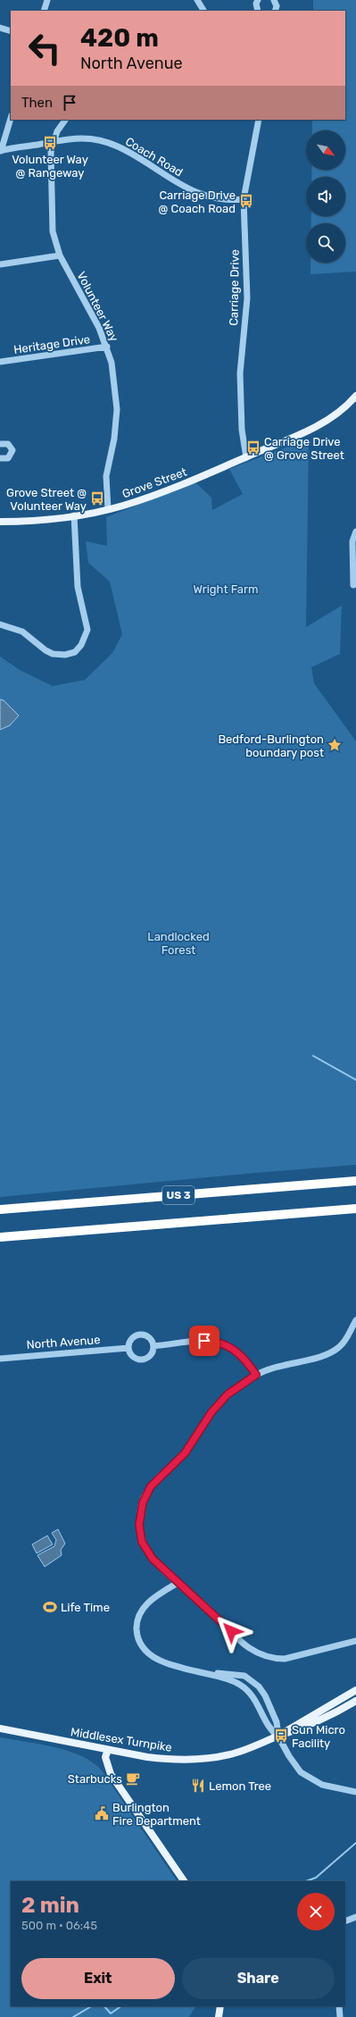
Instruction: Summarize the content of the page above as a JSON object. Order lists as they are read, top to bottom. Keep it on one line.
{"streets":{"highway":["US 3"],"main road":["Grove Street","Middlesex Turnpike"],"street":["Coach Road","Carriage Drive","Volunteer Way","Heritage Drive","North Avenue"]},"crossings":[["Coach Road","Carriage Drive"],["Coach Road","Volunteer Way"],["Carriage Drive","Grove Street"],["Volunteer Way","Heritage Drive"],["Volunteer Way","Grove Street"]],"parks":["Wright Farm","Landlocked Forest"],"places":{"bus stop":["Volunteer Way @ Rangeway","Carriage Drive @ Coach Road","Carriage Drive @ Grove Street","Grove Street @ Volunteer Way","Sun Micro Facility"],"place":["Bedford-Burlington boundary post"],"sports":["Life Time"],"cafe":["Starbucks"],"restaurant":["Lemon Tree"],"public building":["Burlington Fire Department"]},"north":"bottom right","page":{"turn":["420 m","North Avenue"],"then":"Then","heading":["2 min","500 m · 06:45"],"buttons":["Exit","Share"]}}
